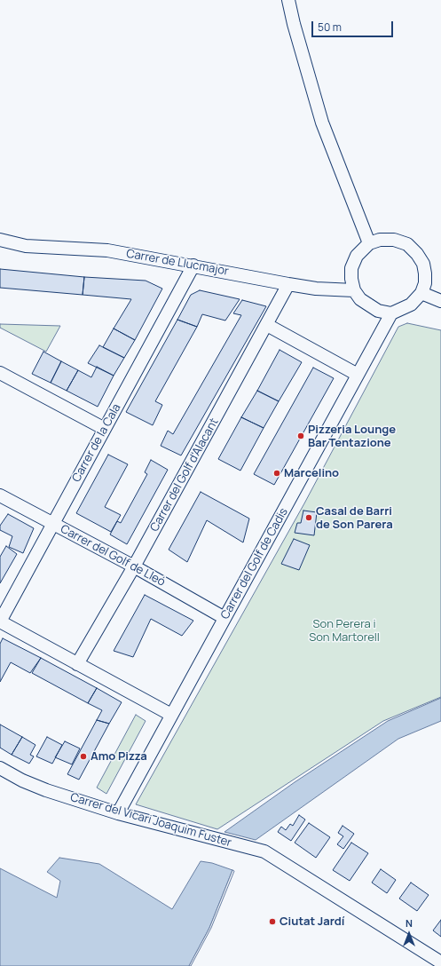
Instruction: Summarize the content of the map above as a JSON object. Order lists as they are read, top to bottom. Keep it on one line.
{"streets":{"street":["Carrer de Llucmajor","Carrer de la Cala","Carrer del Golf d'Alacant","Carrer del Golf de Lleó","Carrer del Golf de Cadis","Carrer del Vicari Joaquim Fuster"]},"crossings":[["Carrer de Llucmajor","Carrer de la Cala"],["Carrer de Llucmajor","Carrer del Golf d'Alacant"],["Carrer de Llucmajor","Carrer del Golf de Cadis"],["Carrer de la Cala","Carrer del Golf de Lleó"],["Carrer del Golf d'Alacant","Carrer del Golf de Lleó"],["Carrer del Golf de Lleó","Carrer del Golf de Cadis"],["Carrer del Golf de Cadis","Carrer del Vicari Joaquim Fuster"]],"parks":["Son Perera i Son Martorell"],"places":["Pizzeria Lounge Bar Tentazione","Marcelino","Casal de Barri de Son Parera","Amo Pizza","Ciutat Jardí"],"scale_bar":"50 m","north":"top"}
